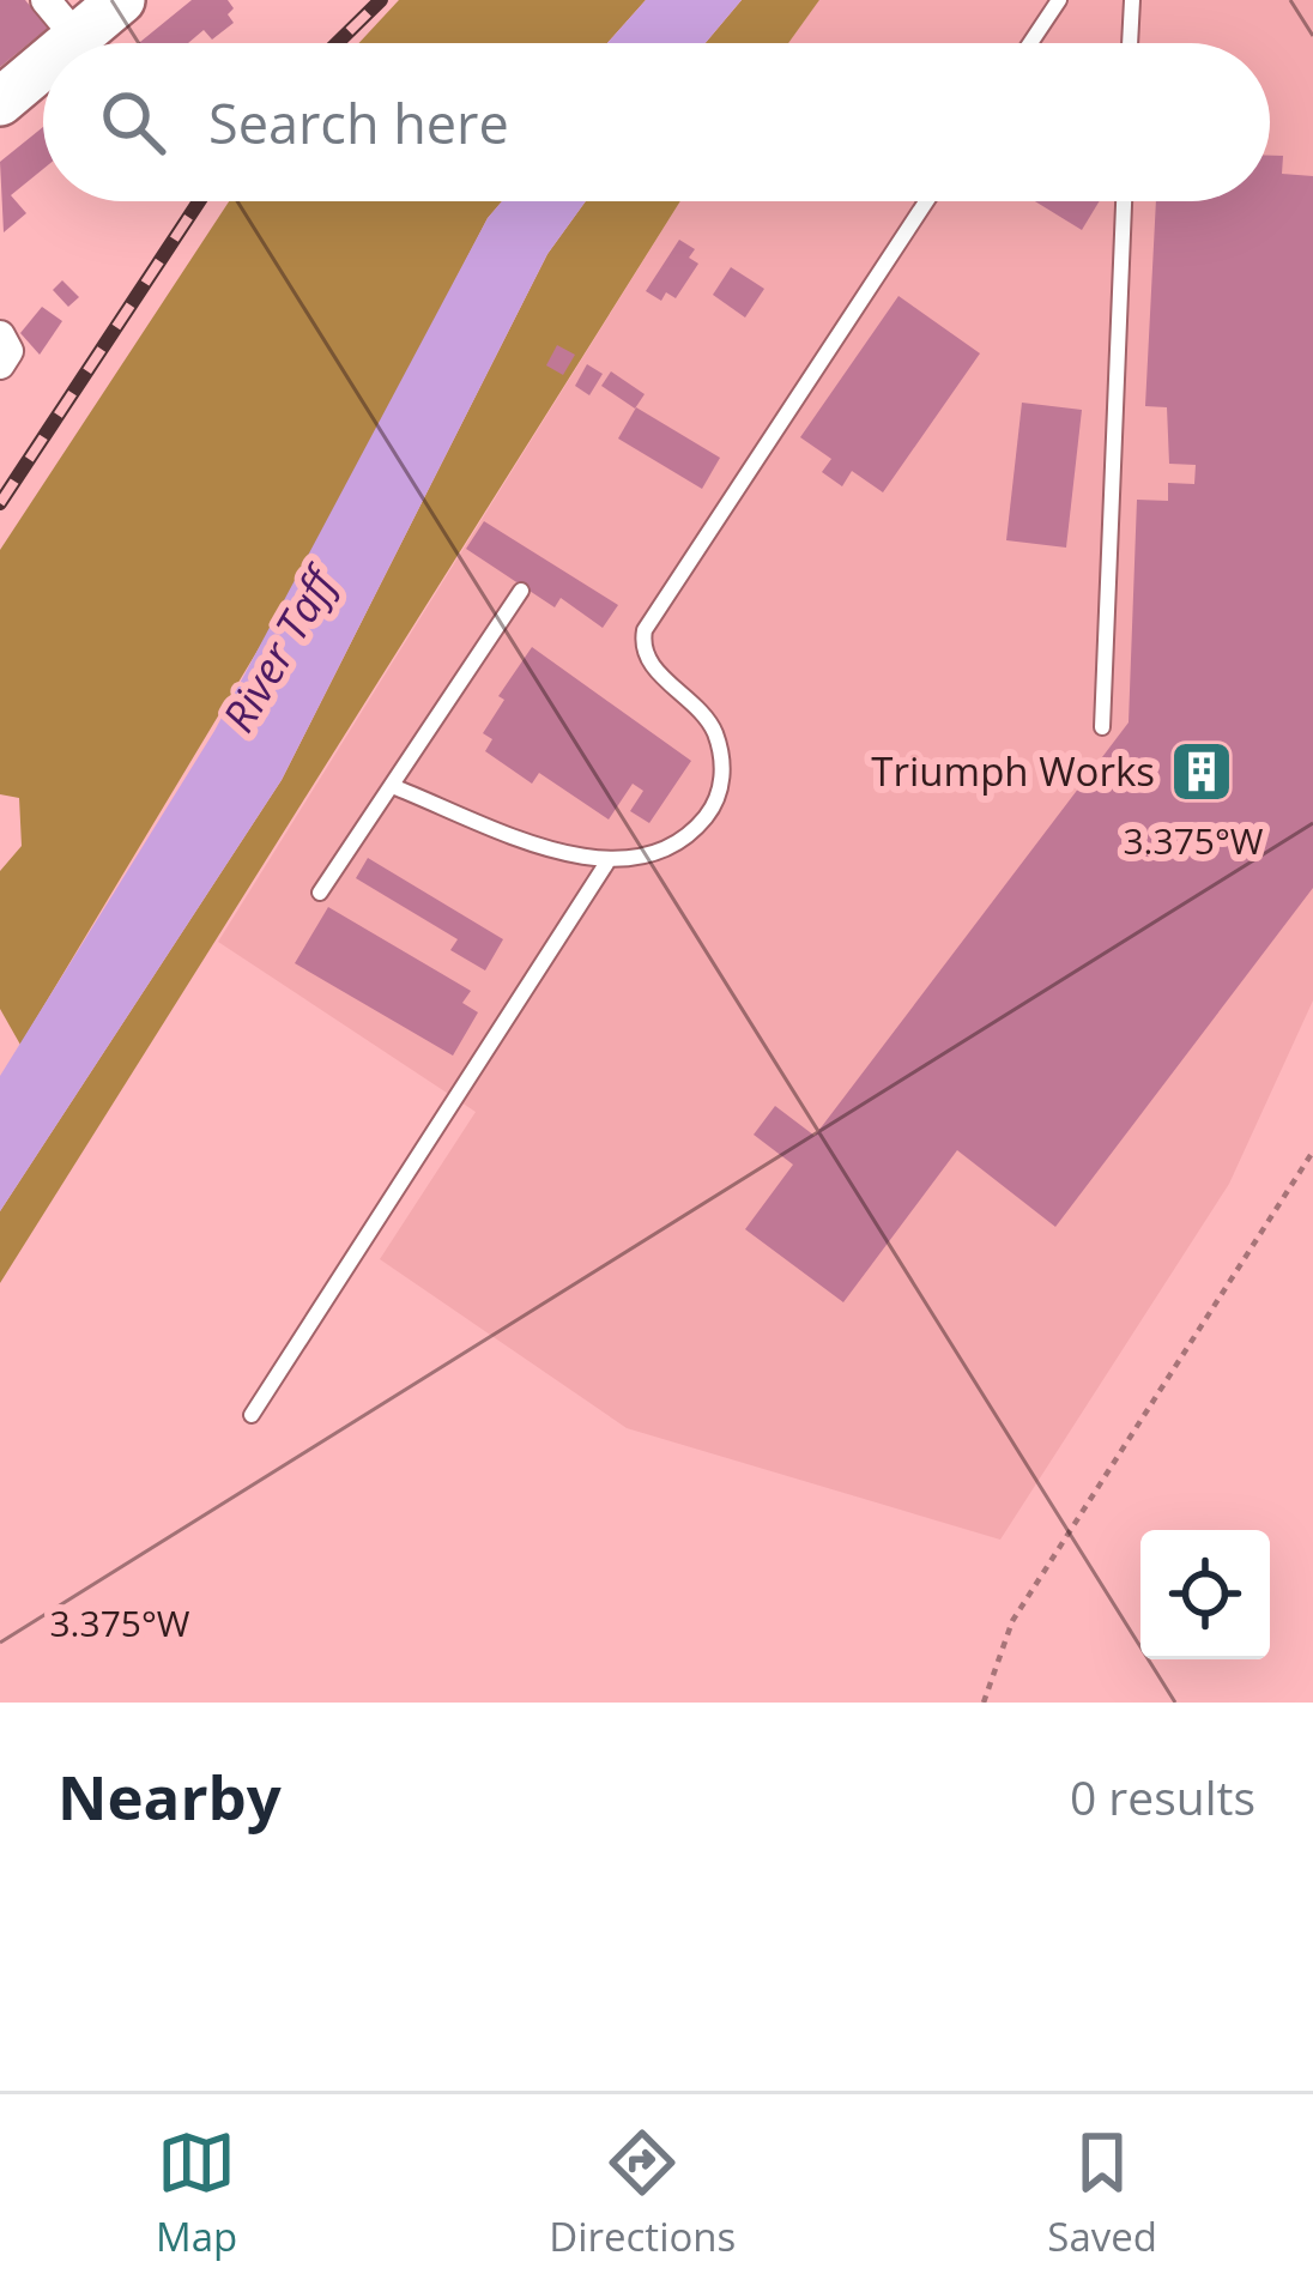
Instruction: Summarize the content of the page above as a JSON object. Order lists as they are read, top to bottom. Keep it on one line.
{"water":["River Taff"],"places":{"building":["Triumph Works"]},"page":{"search":"Search here","heading":["Nearby","0 results"],"nav":["Map","Directions","Saved"]},"coordinates":["3.375°W"]}
